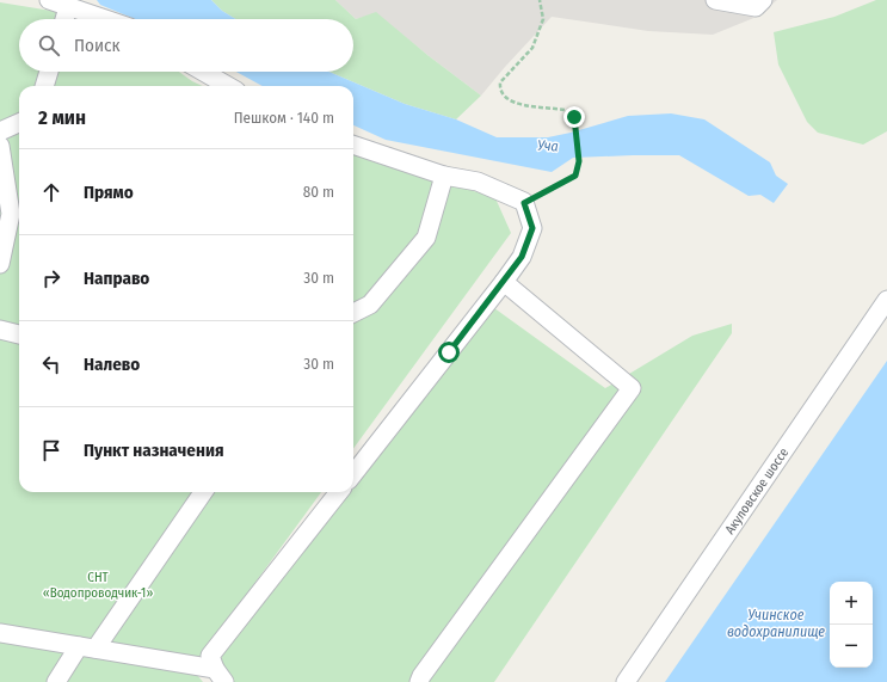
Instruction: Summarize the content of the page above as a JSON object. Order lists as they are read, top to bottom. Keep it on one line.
{"streets":{"street":["Акуловское шоссе"]},"water":["Уча","Учинское водохранилище"],"parks":["СНТ «Водопроводчик-1»"],"page":{"search":"Поиск","heading":["2 мин","Пешком · 140 m"],"list":[["Прямо","80 m"],["Направо","30 m"],["Налево","30 m"],"Пункт назначения"],"map_buttons":["+","−"]}}
